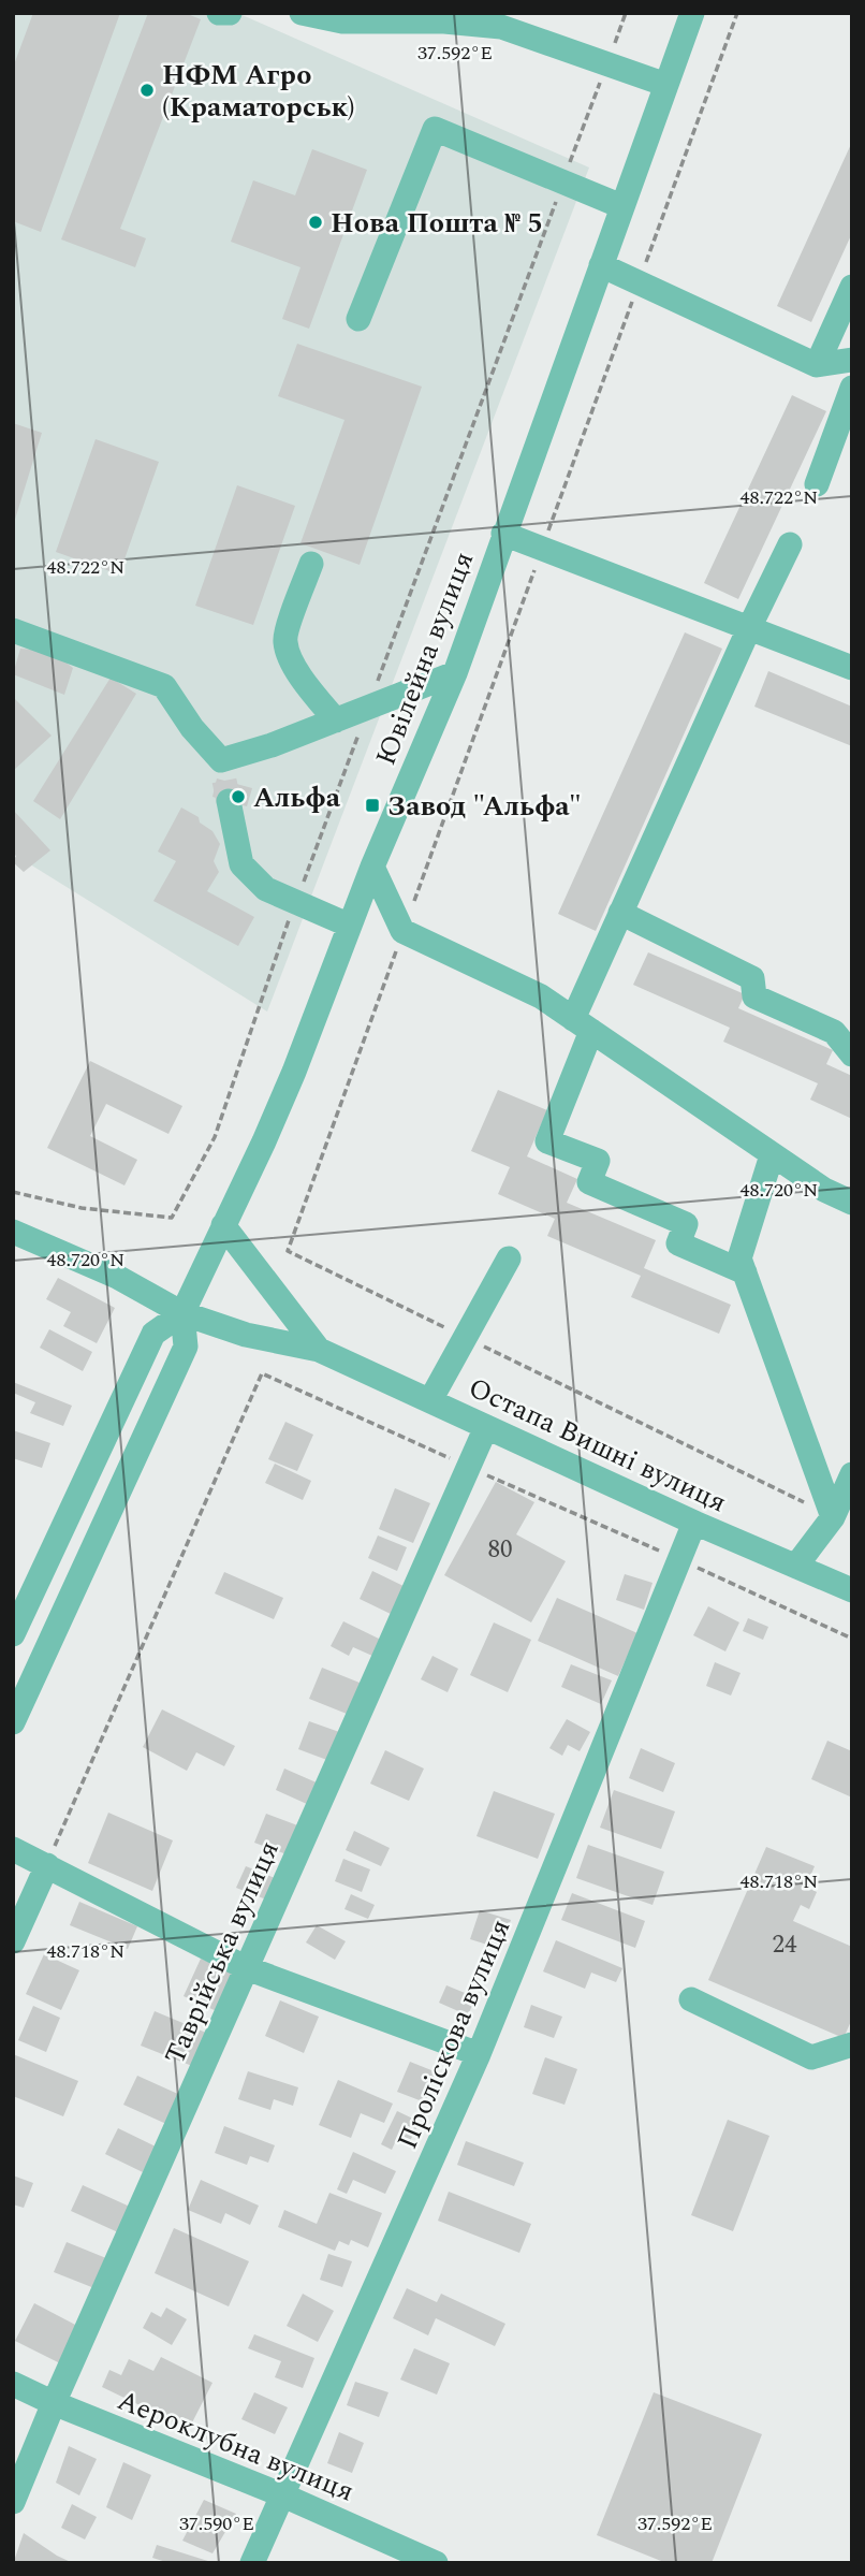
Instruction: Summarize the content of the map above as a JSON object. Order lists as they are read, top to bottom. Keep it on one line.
{"streets":{"street":["Ювілейна вулиця","Остапа Вишні вулиця","Таврійська вулиця","Проліскова вулиця","Аероклубна вулиця"]},"crossings":[["Ювілейна вулиця","Остапа Вишні вулиця"],["Остапа Вишні вулиця","Таврійська вулиця"],["Остапа Вишні вулиця","Проліскова вулиця"],["Таврійська вулиця","Аероклубна вулиця"],["Проліскова вулиця","Аероклубна вулиця"]],"places":{"other":["НФМ Агро (Краматорськ)","Нова Пошта № 5","Альфа"],"transit":["Завод \"Альфа\""]},"house_numbers":["80","24"],"coordinates":["37.592°E","48.722°N","48.720°N","48.718°N","37.590°E"]}
